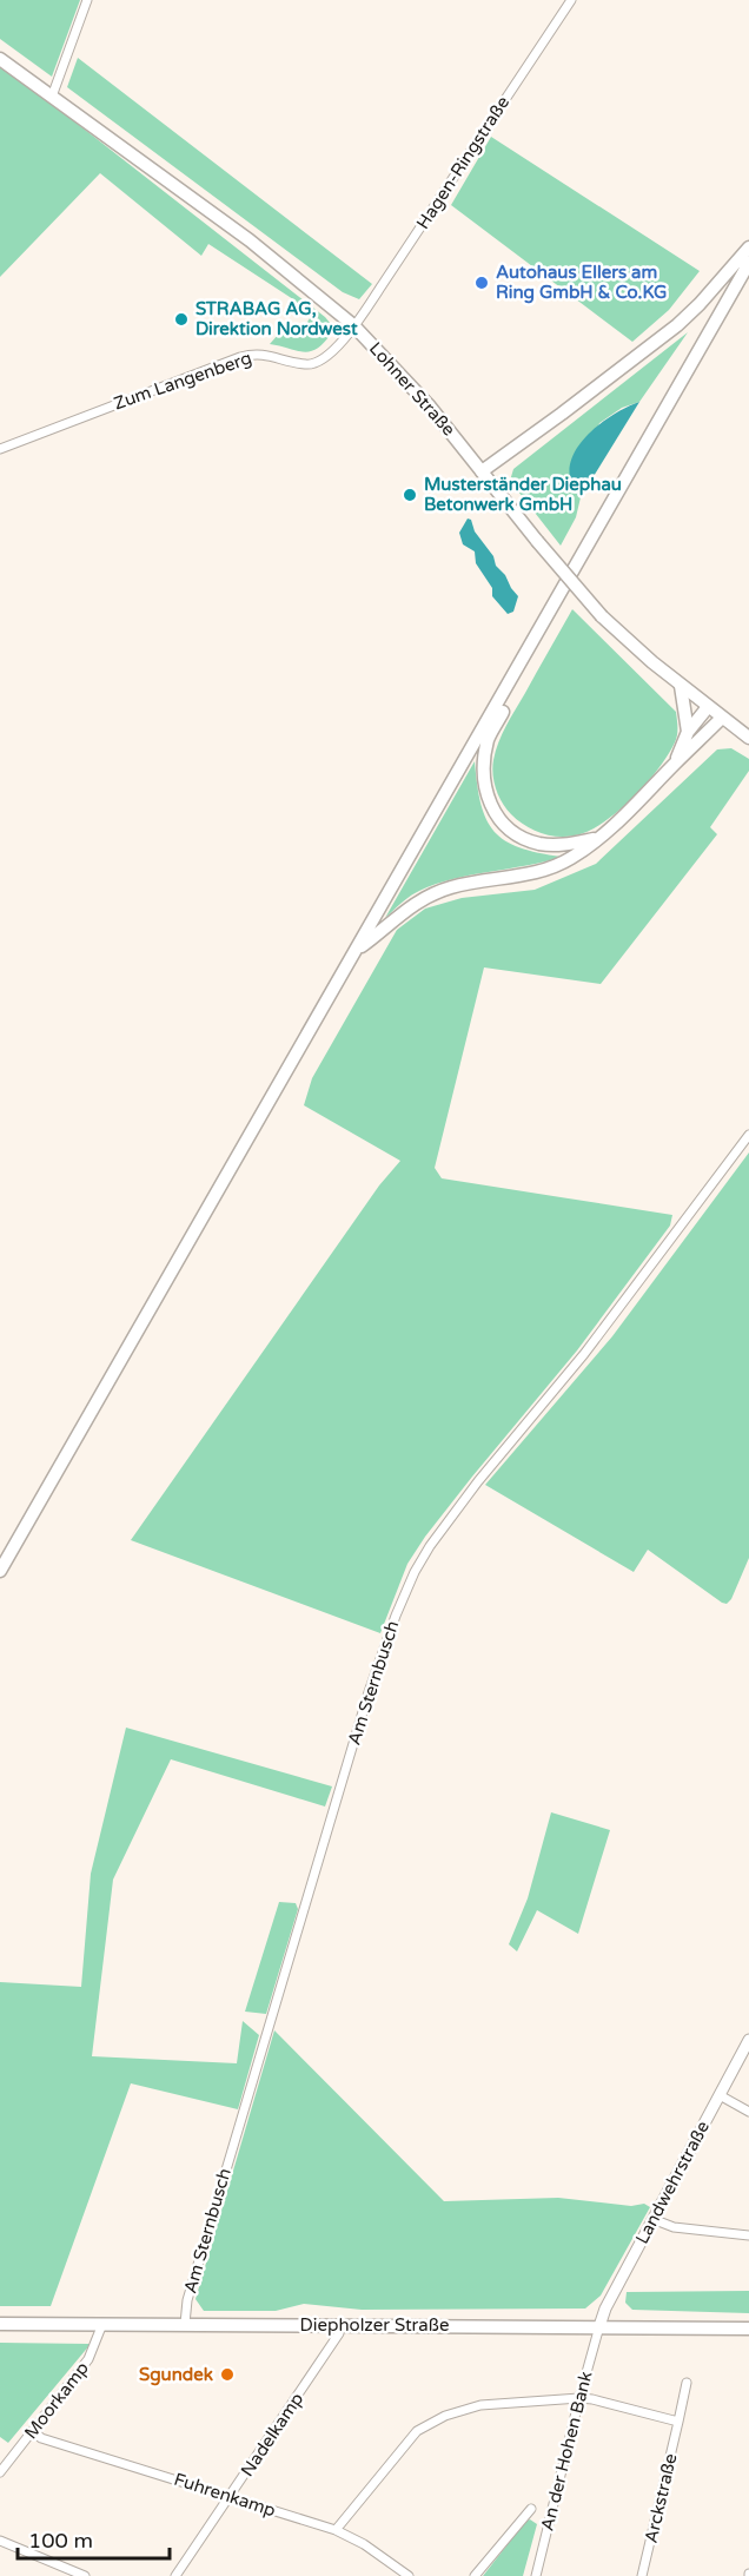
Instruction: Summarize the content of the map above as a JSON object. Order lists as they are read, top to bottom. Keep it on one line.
{"streets":{"main road":["Lohner Straße","Diepholzer Straße"],"street":["Hagen-Ringstraße","Zum Langenberg","Am Sternbusch","Landwehrstraße","Moorkamp","Nadelkamp","An der Hohen Bank","Fuhrenkamp","Arckstraße"]},"crossings":[["Hagen-Ringstraße","Zum Langenberg"],["Hagen-Ringstraße","Lohner Straße"],["Zum Langenberg","Lohner Straße"],["Am Sternbusch","Diepholzer Straße"],["Landwehrstraße","Diepholzer Straße"],["Landwehrstraße","An der Hohen Bank"],["Diepholzer Straße","Moorkamp"],["Diepholzer Straße","Nadelkamp"],["Diepholzer Straße","An der Hohen Bank"],["Moorkamp","Fuhrenkamp"],["Nadelkamp","Fuhrenkamp"]],"places":["Autohaus Ellers am Ring GmbH & Co.KG","STRABAG AG, Direktion Nordwest","Musterständer Diephau Betonwerk GmbH","Sgundek"],"scale_bar":"100 m"}
